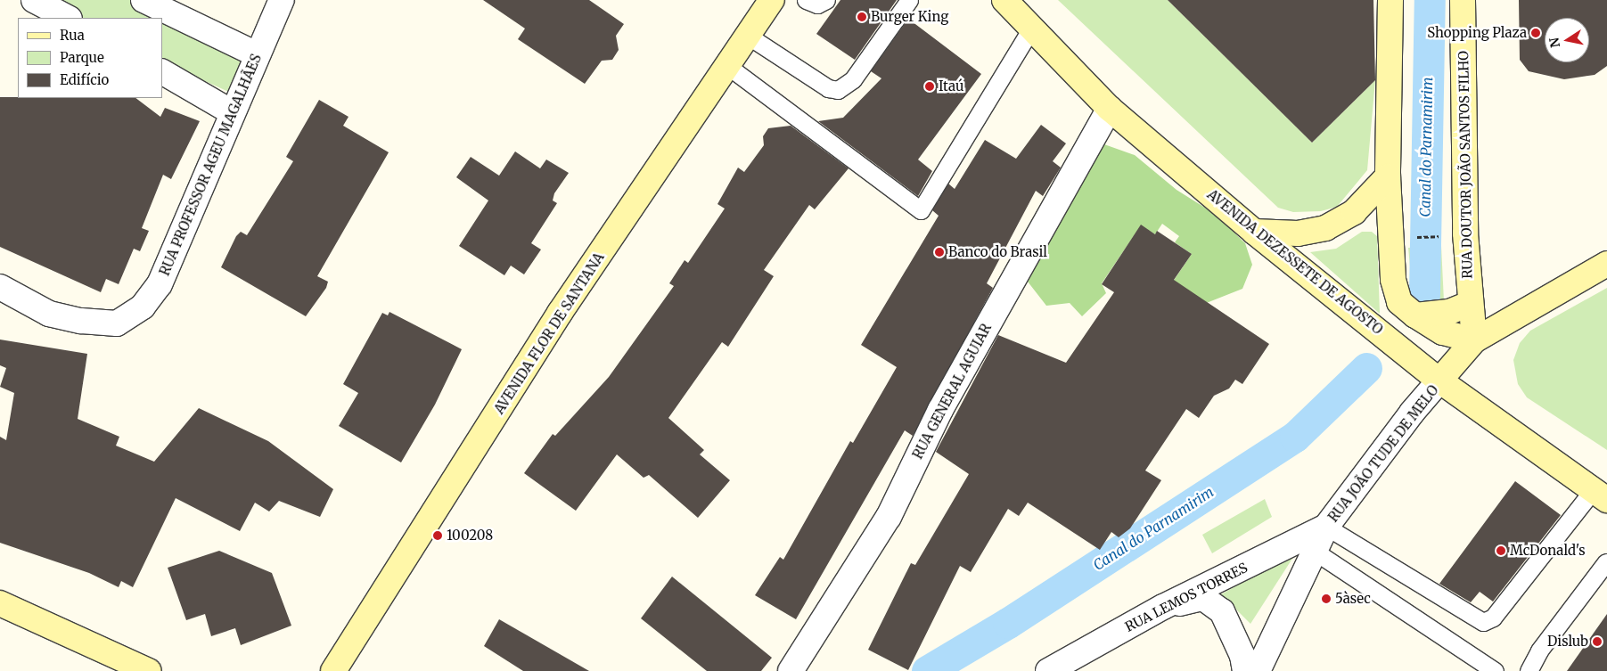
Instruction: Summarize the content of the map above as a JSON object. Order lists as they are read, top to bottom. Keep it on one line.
{"streets":{"main road":["RUA DOUTOR JOÃO SANTOS FILHO","AVENIDA DEZESSETE DE AGOSTO","AVENIDA FLOR DE SANTANA"],"street":["RUA PROFESSOR AGEU MAGALHÃES","RUA GENERAL AGUIAR","RUA JOÃO TUDE DE MELO","RUA LEMOS TORRES"]},"crossings":[["AVENIDA DEZESSETE DE AGOSTO","RUA GENERAL AGUIAR"],["AVENIDA DEZESSETE DE AGOSTO","RUA JOÃO TUDE DE MELO"],["RUA JOÃO TUDE DE MELO","RUA LEMOS TORRES"]],"water":["Canal do Parnamirim"],"places":["Burger King","Shopping Plaza","Itaú","Banco do Brasil","100208","McDonald's","5àsec","Dislub"],"legend":["Rua","Parque","Edifício"],"north":"left"}
